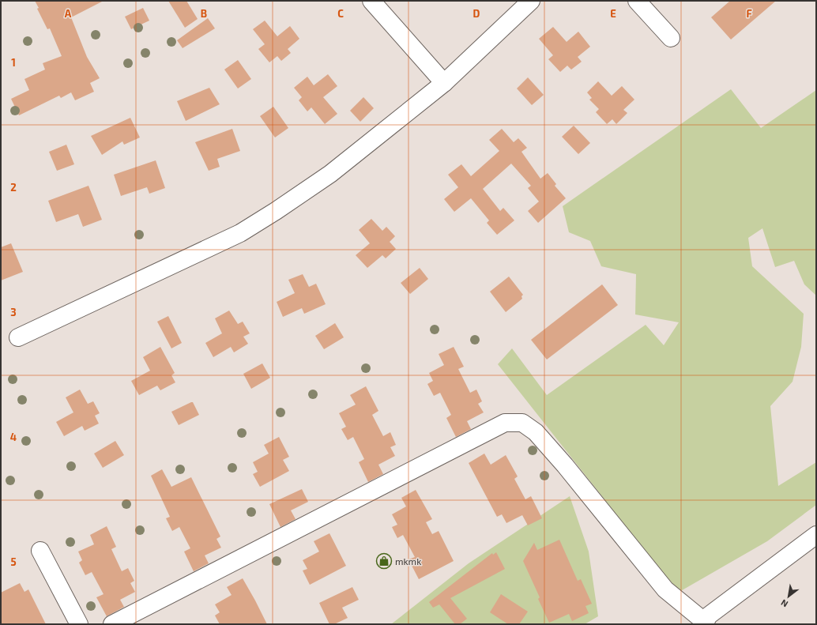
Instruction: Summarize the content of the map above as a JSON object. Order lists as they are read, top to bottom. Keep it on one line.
{"places":{"shop":["mkmk"]},"north":"bottom left","grid":{"columns":["A","B","C","D","E","F"],"rows":["1","2","3","4","5"]}}
